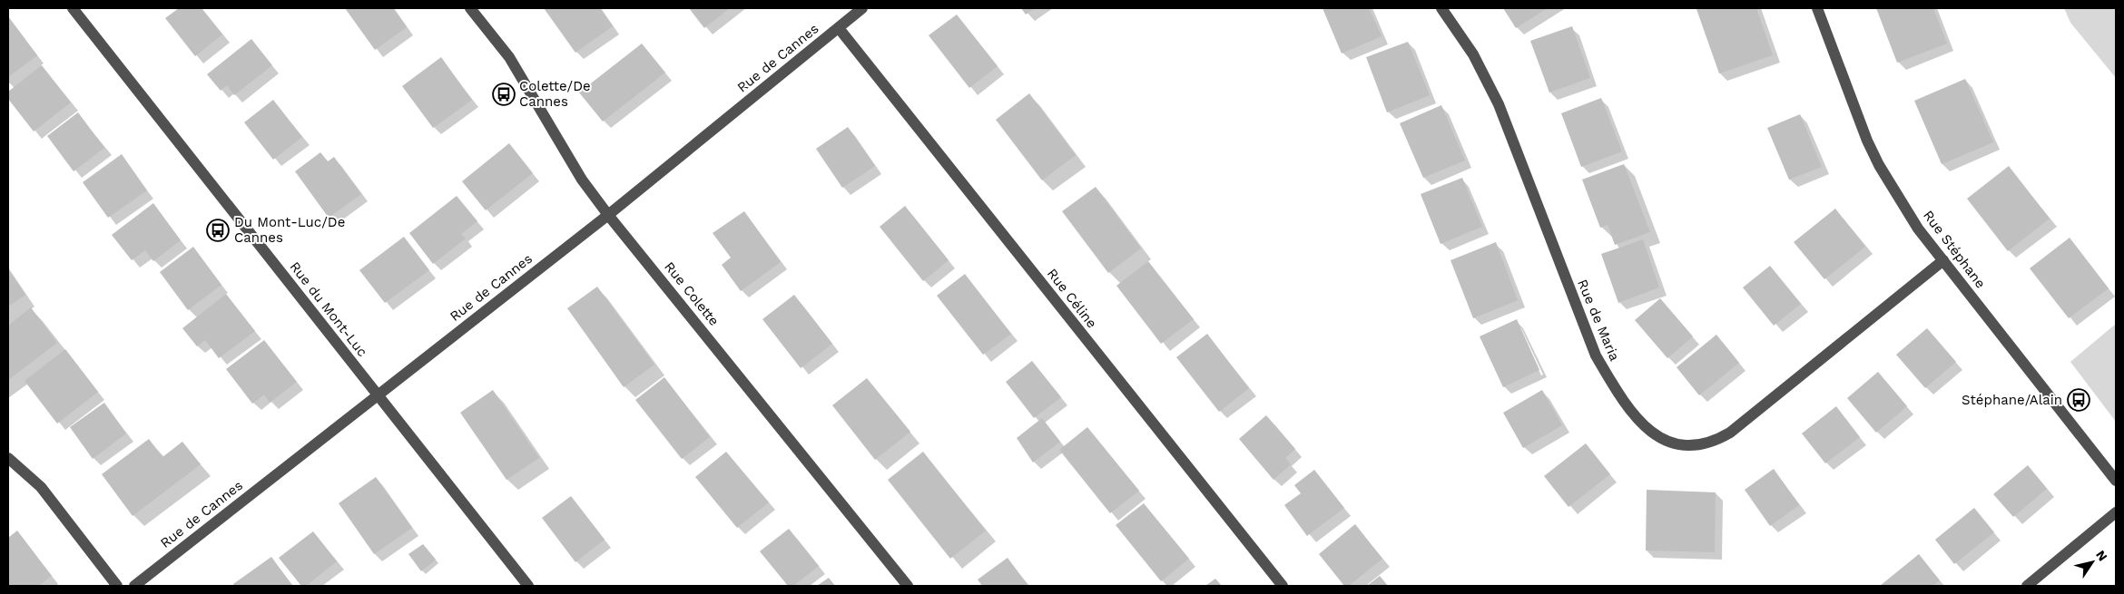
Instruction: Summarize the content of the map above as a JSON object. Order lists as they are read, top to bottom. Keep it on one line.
{"streets":{"street":["Rue de Cannes","Rue Stéphane","Rue Colette","Rue Céline","Rue du Mont-Luc","Rue de Maria"]},"crossings":[["Rue de Cannes","Rue Colette"],["Rue de Cannes","Rue Céline"],["Rue de Cannes","Rue du Mont-Luc"],["Rue Stéphane","Rue de Maria"]],"places":{"bus stop":["Colette/De Cannes","Du Mont-Luc/De Cannes","Stéphane/Alain"]},"north":"top right"}
